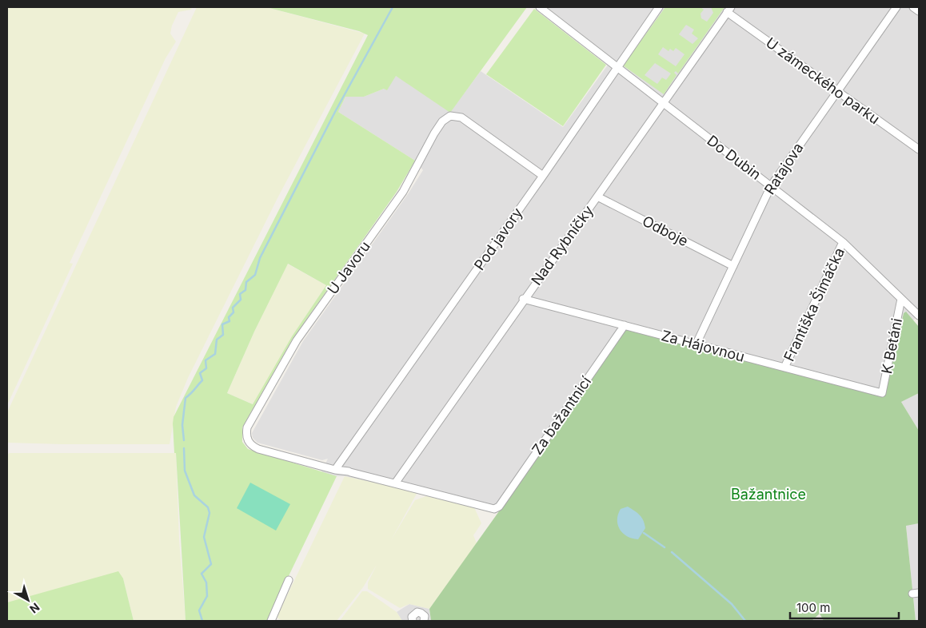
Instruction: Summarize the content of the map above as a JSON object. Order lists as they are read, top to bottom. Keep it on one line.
{"streets":{"street":["U zámeckého parku","Do Dubin","Ratajova","Odboje","Pod javory","Nad Rybníčky","U Javoru","Františka Šimáčka","Za Hájovnou","K Betáni","Za bažantnicí"]},"crossings":[["U zámeckého parku","Ratajova"],["U zámeckého parku","Nad Rybníčky"],["Do Dubin","Ratajova"],["Do Dubin","Pod javory"],["Do Dubin","Nad Rybníčky"],["Do Dubin","Františka Šimáčka"],["Do Dubin","K Betáni"],["Ratajova","Odboje"],["Ratajova","Za Hájovnou"],["Odboje","Nad Rybníčky"],["Pod javory","U Javoru"],["Nad Rybníčky","U Javoru"],["Nad Rybníčky","Za Hájovnou"],["U Javoru","Za bažantnicí"],["Františka Šimáčka","Za Hájovnou"],["Za Hájovnou","K Betáni"],["Za Hájovnou","Za bažantnicí"]],"parks":["Bažantnice"],"scale_bar":"100 m","north":"bottom right"}
